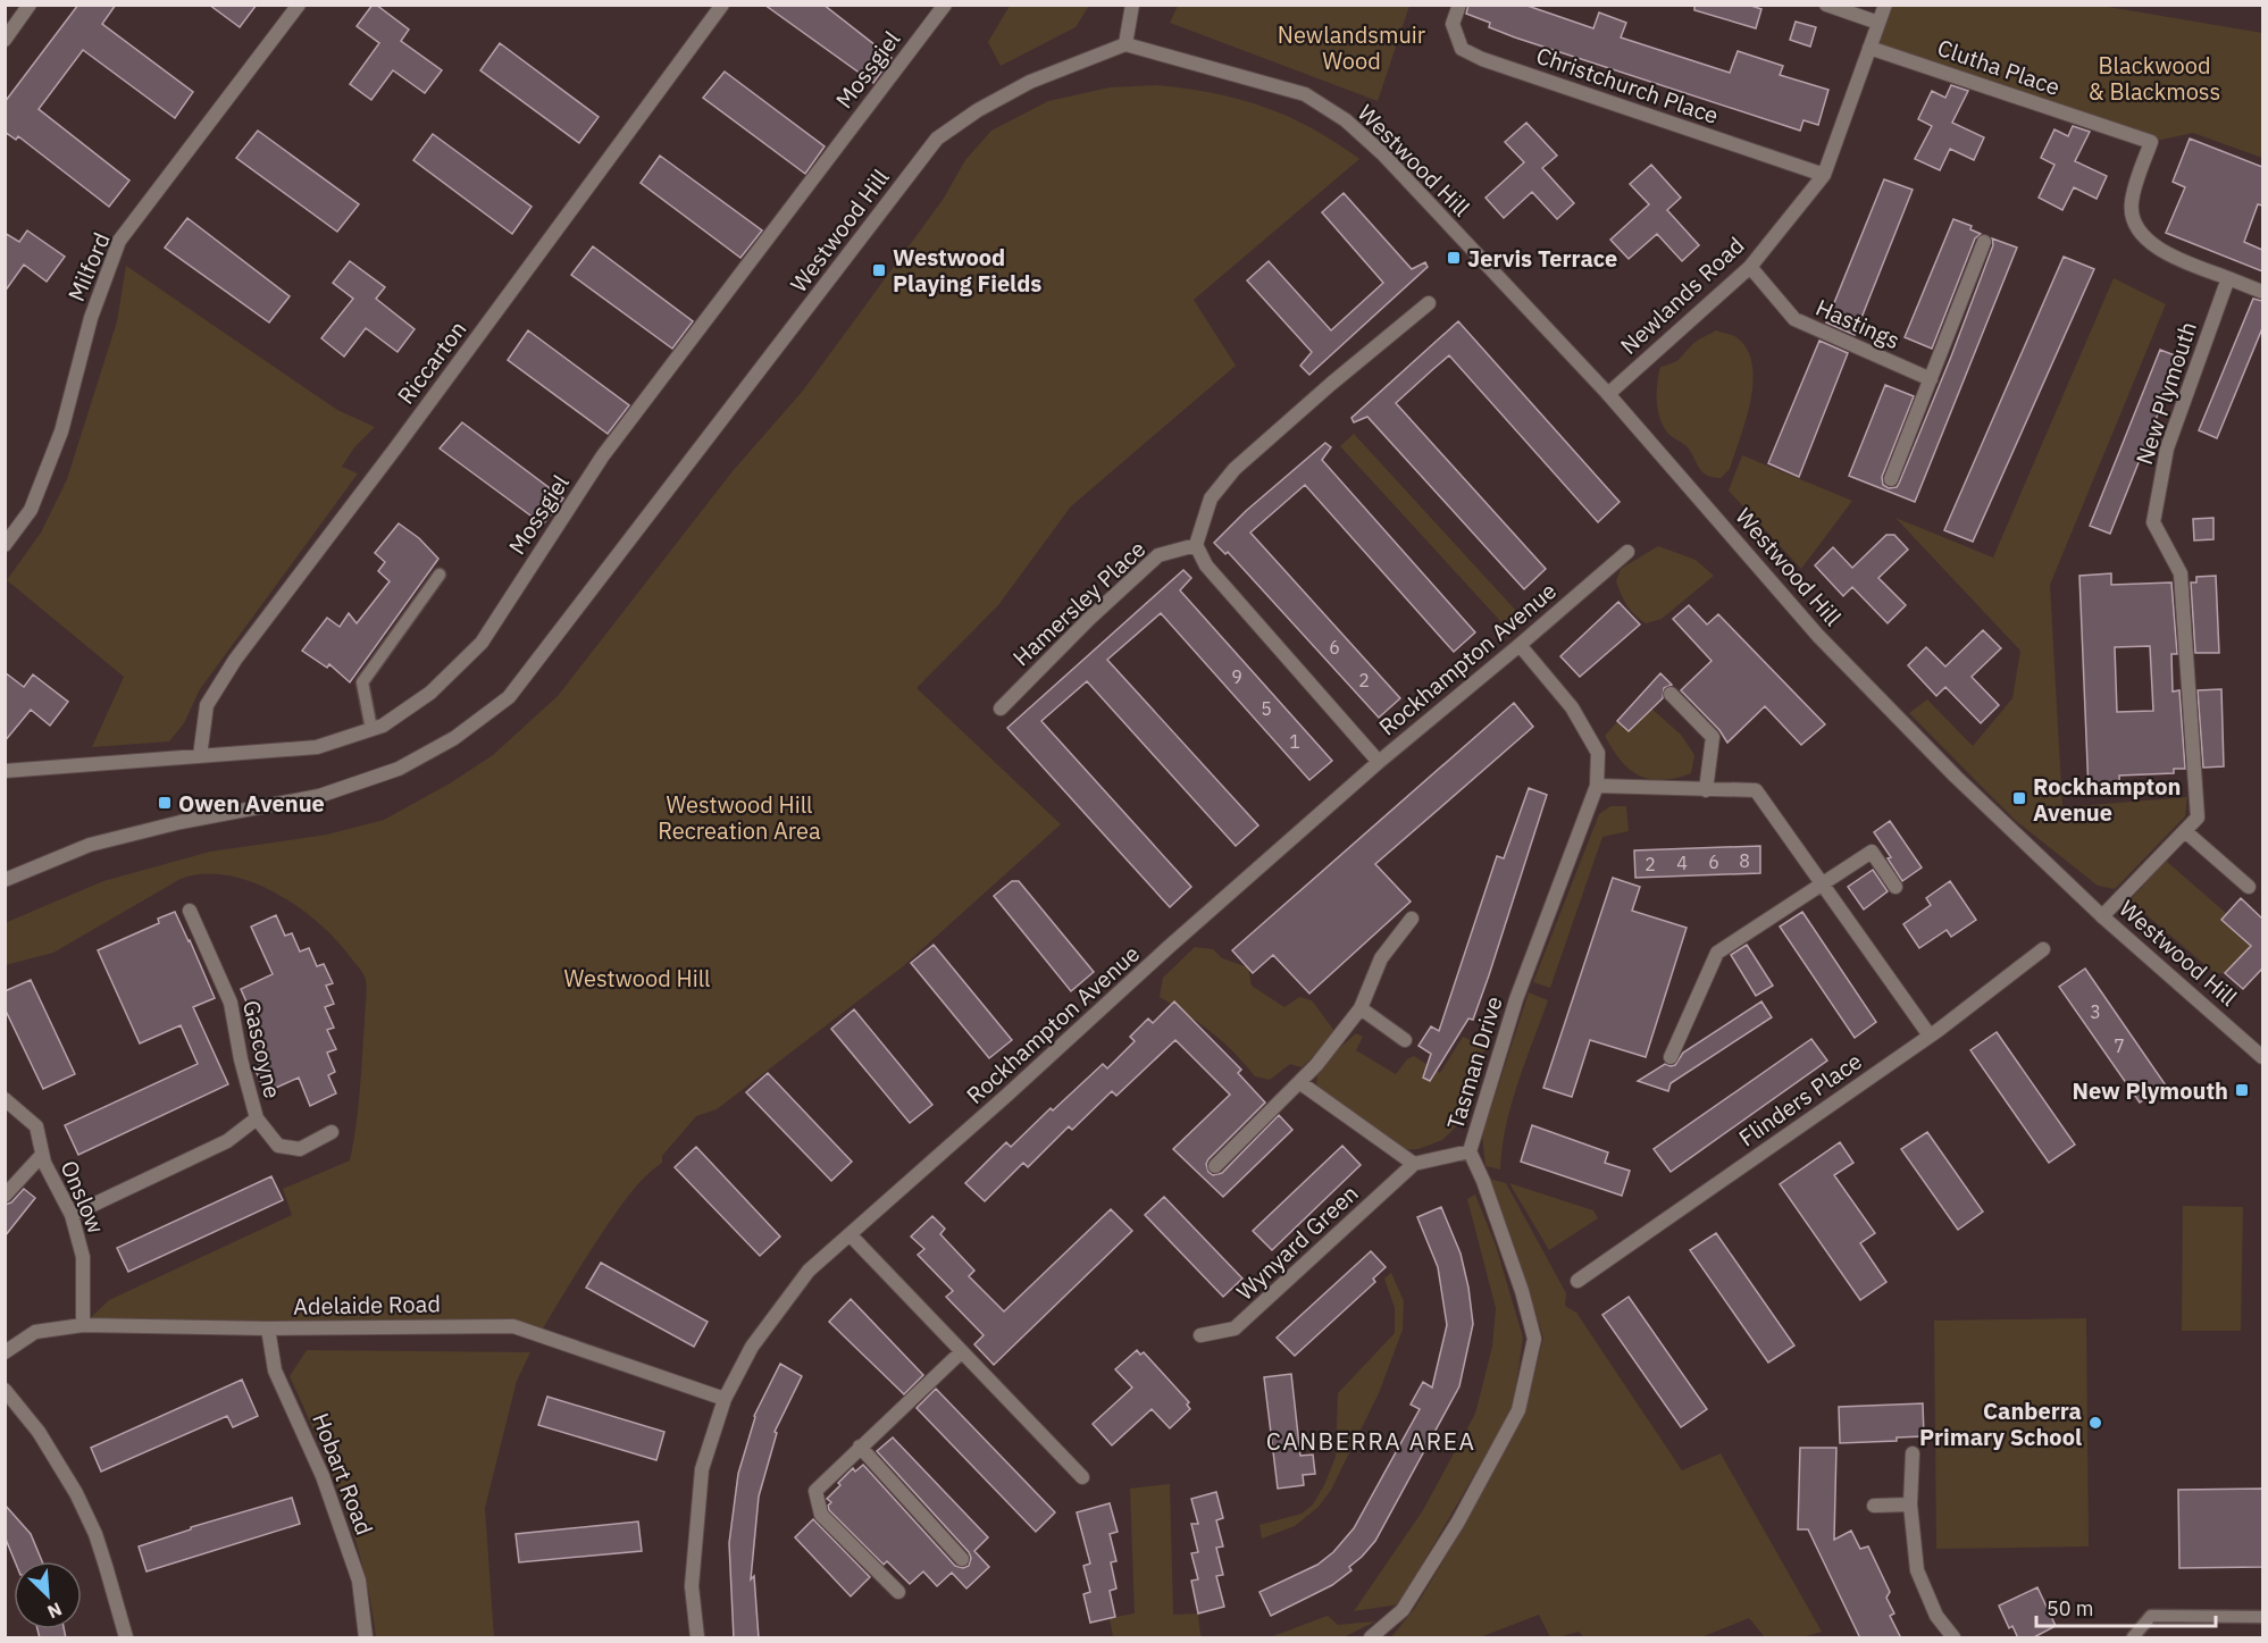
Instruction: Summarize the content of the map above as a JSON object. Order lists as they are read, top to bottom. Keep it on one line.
{"streets":{"street":["Clutha Place","Mossgiel","Christchurch Place","Westwood Hill","Milford","Newlands Road","Hastings","Riccarton","New Plymouth","Hamersley Place","Rockhampton Avenue","Gascoyne","Tasman Drive","Flinders Place","Onslow","Wynyard Green","Adelaide Road","Hobart Road"]},"crossings":[["Clutha Place","Newlands Road"],["Clutha Place","New Plymouth"],["Mossgiel","Riccarton"],["Christchurch Place","Newlands Road"],["Westwood Hill","Newlands Road"],["Westwood Hill","New Plymouth"],["Newlands Road","Hastings"],["Rockhampton Avenue","Tasman Drive"],["Rockhampton Avenue","Adelaide Road"],["Gascoyne","Onslow"],["Tasman Drive","Wynyard Green"],["Onslow","Adelaide Road"],["Adelaide Road","Hobart Road"]],"districts":["CANBERRA AREA"],"parks":["Newlandsmuir Wood","Blackwood & Blackmoss","Westwood Hill Recreation Area","Westwood Hill"],"places":{"transit":["Jervis Terrace","Westwood Playing Fields","Rockhampton Avenue","Owen Avenue","New Plymouth"],"other":["Canberra Primary School"]},"house_numbers":["6","9","2","5","1","8","6","4","2","3","7"],"scale_bar":"50 m","north":"bottom right"}
